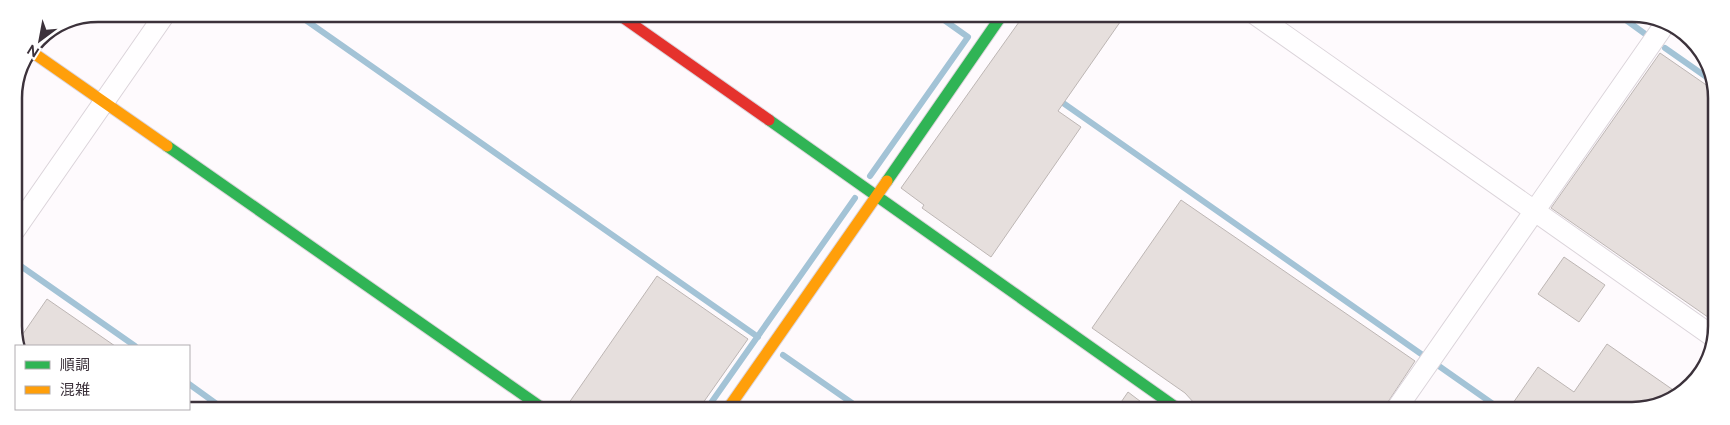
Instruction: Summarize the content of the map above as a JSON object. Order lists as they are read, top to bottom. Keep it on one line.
{"legend":["順調","混雑"],"north":"bottom left"}
